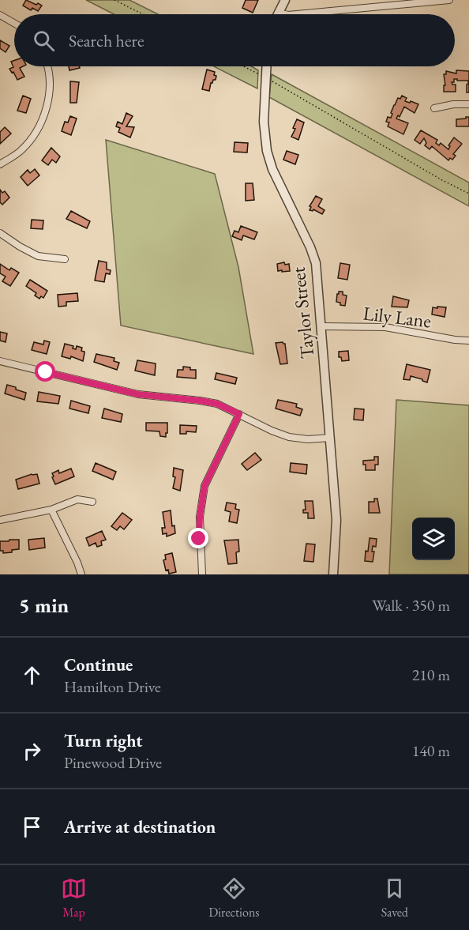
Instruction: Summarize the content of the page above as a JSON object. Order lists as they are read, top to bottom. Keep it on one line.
{"streets":{"street":["Taylor Street","Lily Lane"]},"crossings":[["Taylor Street","Lily Lane"]],"page":{"search":"Search here","heading":["5 min","Walk · 350 m"],"list":[["Continue","Hamilton Drive","210 m"],["Turn right","Pinewood Drive","140 m"],"Arrive at destination"],"nav":["Map","Directions","Saved"]}}
